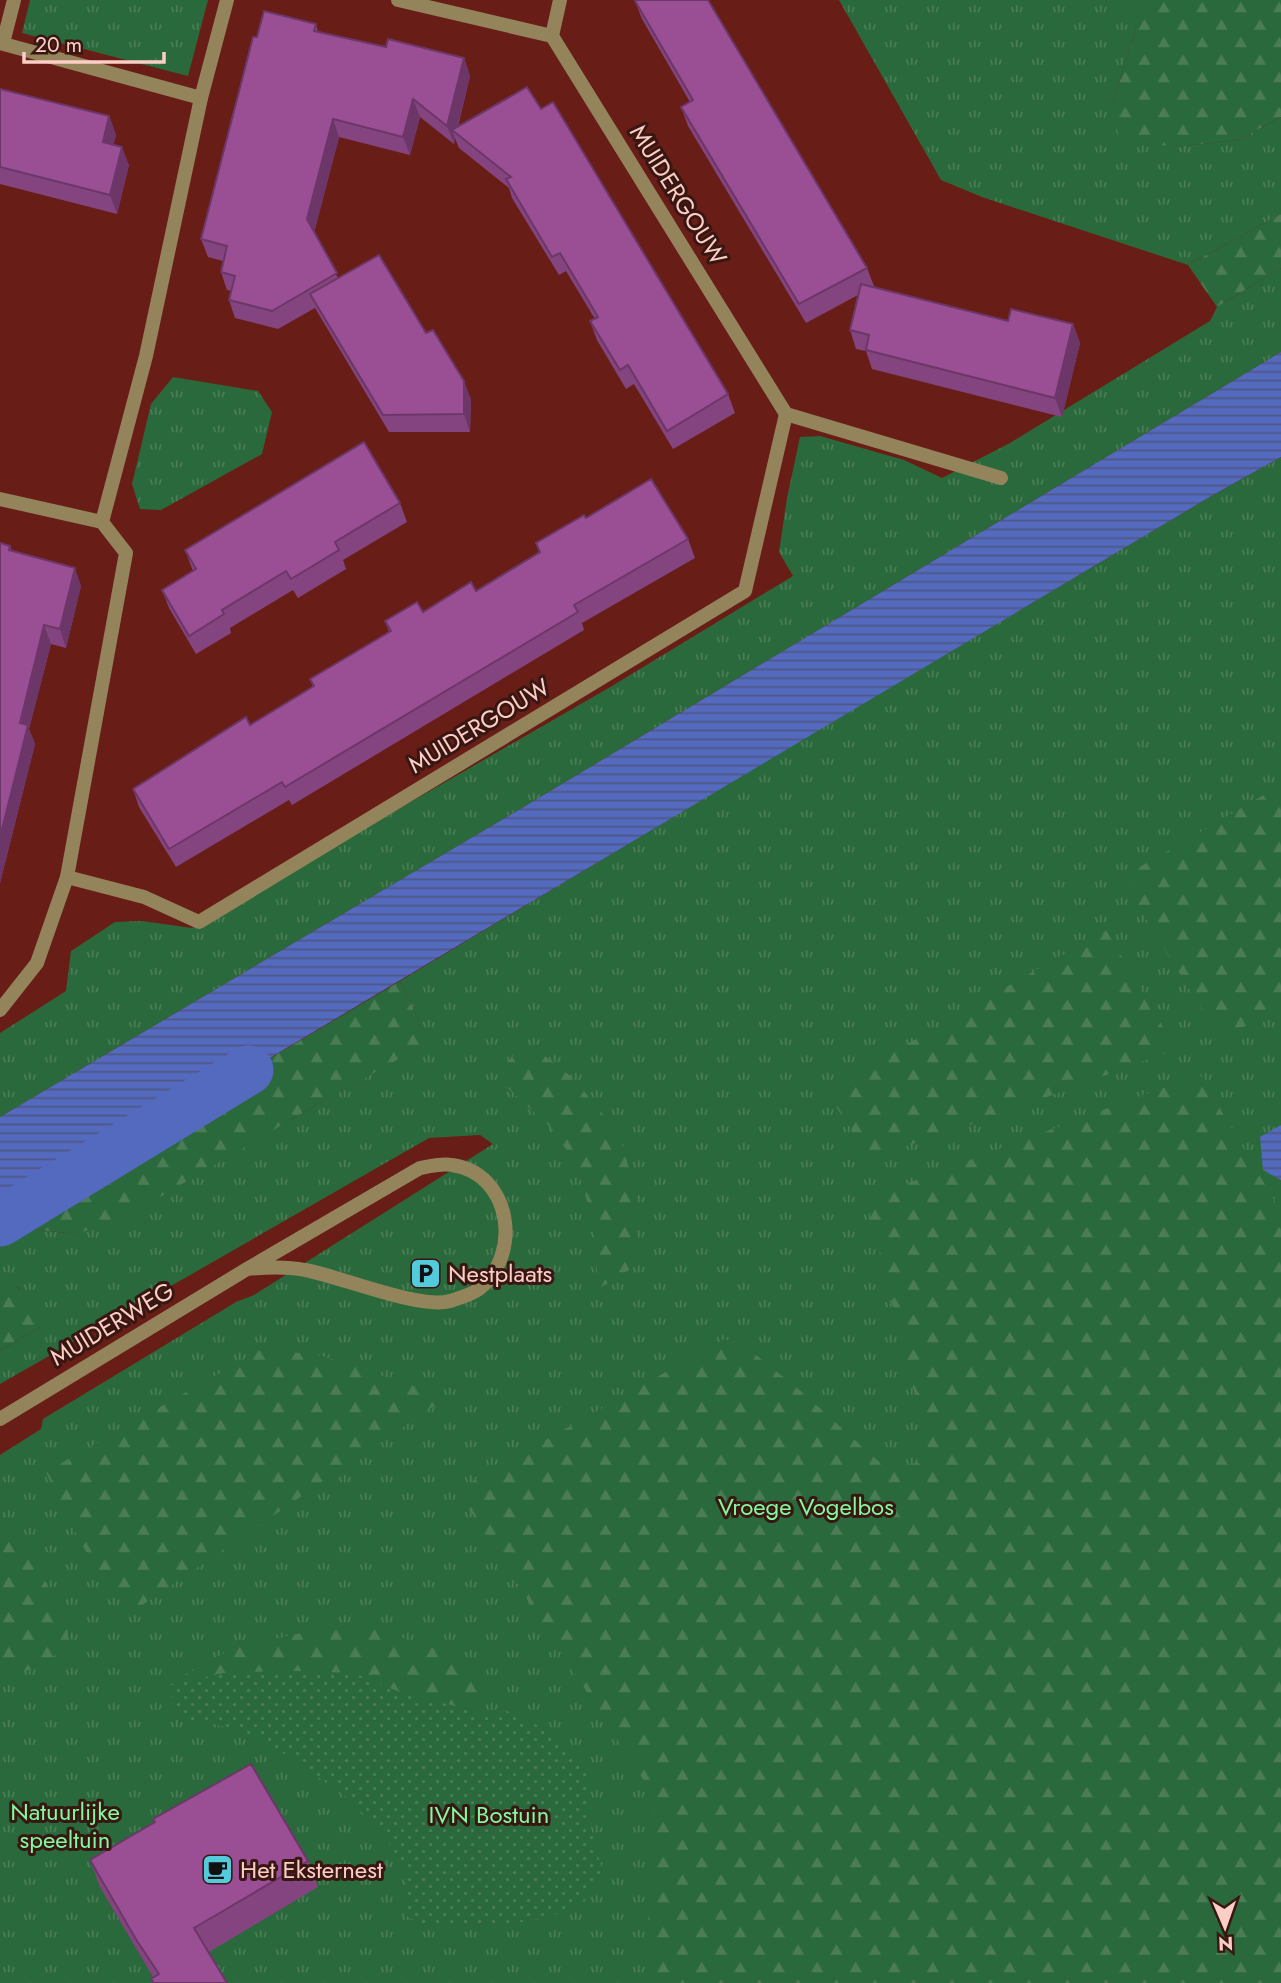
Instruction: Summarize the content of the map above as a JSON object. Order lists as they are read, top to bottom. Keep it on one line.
{"streets":{"street":["MUIDERGOUW","MUIDERWEG"]},"parks":["Vroege Vogelbos","Natuurlijke speeltuin","IVN Bostuin"],"places":{"parking":["Nestplaats"],"cafe":["Het Eksternest"]},"scale_bar":"20 m","north":"bottom"}
